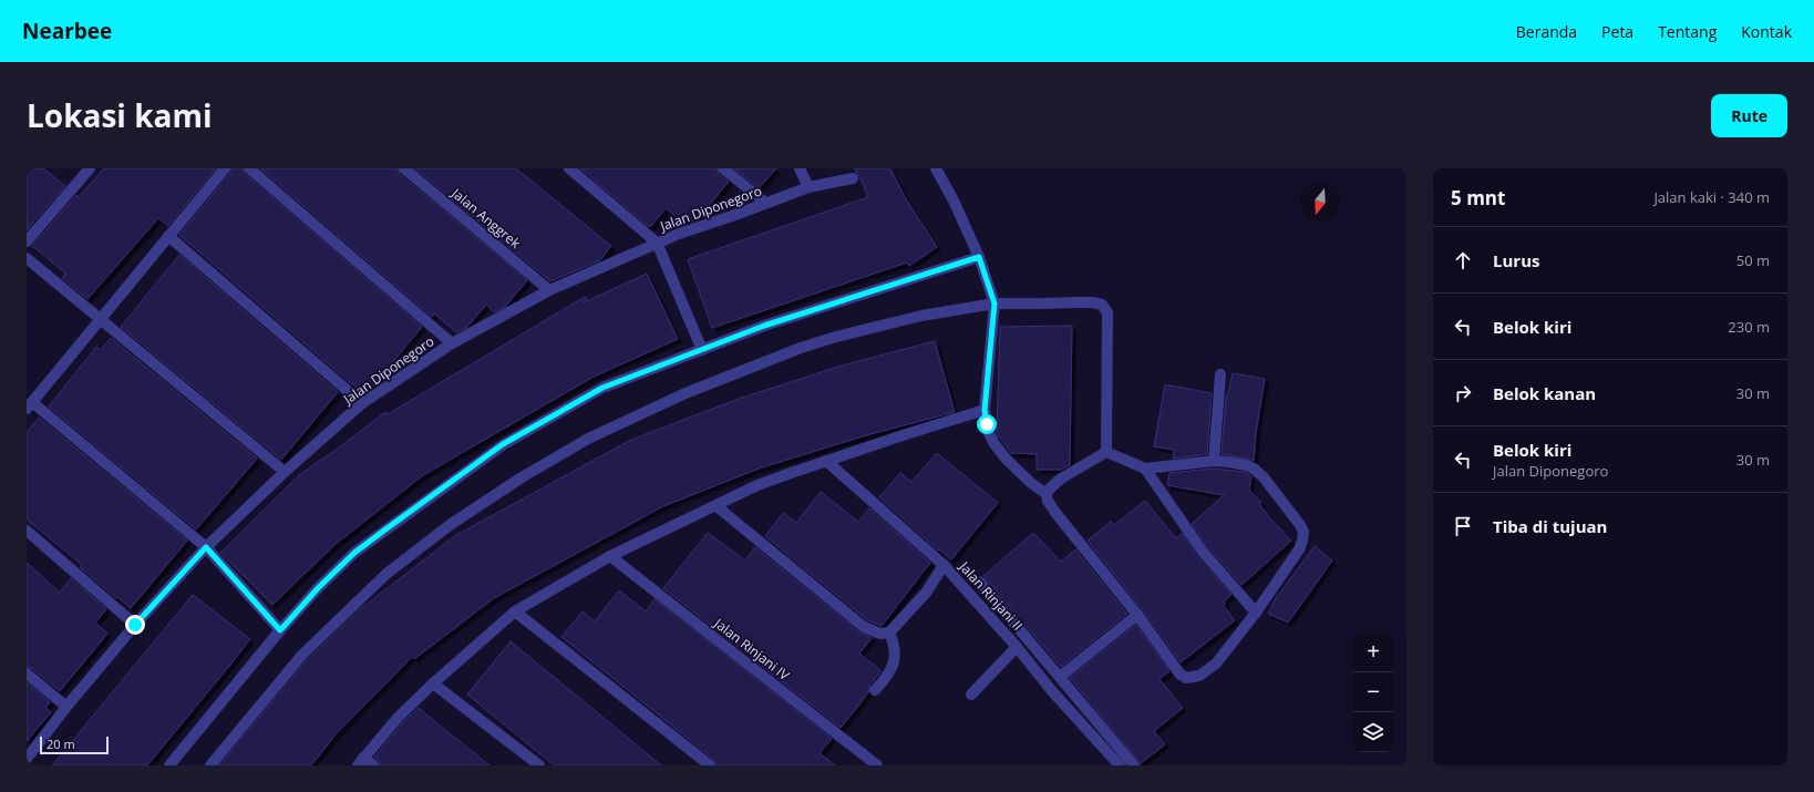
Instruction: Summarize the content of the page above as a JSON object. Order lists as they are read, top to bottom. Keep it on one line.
{"streets":{"street":["Jalan Diponegoro","Jalan Anggrek","Jalan Rinjani II","Jalan Rinjani IV"]},"crossings":[["Jalan Diponegoro","Jalan Anggrek"]],"scale_bar":"20 m","north":"bottom","page":{"header":"Nearbee","nav":["Beranda","Peta","Tentang","Kontak"],"title":"Lokasi kami","buttons":"Rute","heading":["5 mnt","Jalan kaki · 340 m"],"list":[["Lurus","50 m"],["Belok kiri","230 m"],["Belok kanan","30 m"],["Belok kiri","Jalan Diponegoro","30 m"],"Tiba di tujuan"],"map_buttons":["+","−"],"scale":"20 m"}}
